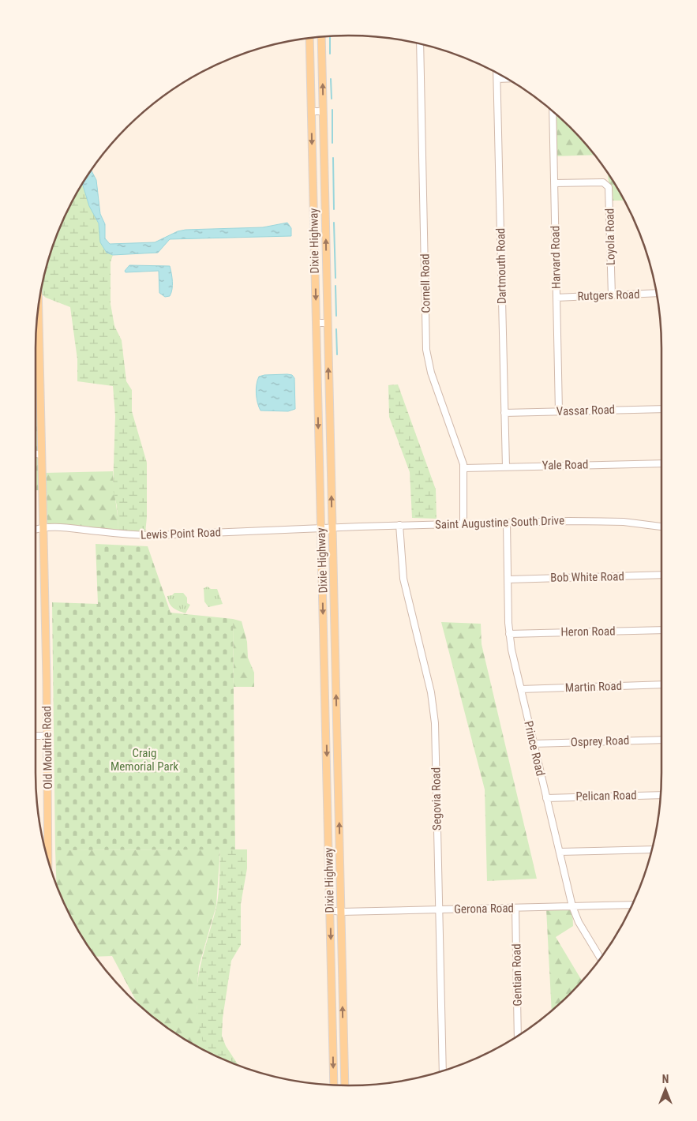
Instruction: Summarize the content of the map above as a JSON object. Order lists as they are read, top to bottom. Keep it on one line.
{"streets":{"main road":["Dixie Highway","Old Moultrie Road"],"street":["Loyola Road","Harvard Road","Dartmouth Road","Cornell Road","Rutgers Road","Vassar Road","Yale Road","Saint Augustine South Drive","Lewis Point Road","Bob White Road","Heron Road","Martin Road","Osprey Road","Prince Road","Pelican Road","Segovia Road","Gerona Road","Gentian Road"]},"crossings":[["Loyola Road","Harvard Road"],["Loyola Road","Rutgers Road"],["Dixie Highway","Saint Augustine South Drive"],["Dixie Highway","Lewis Point Road"],["Dixie Highway","Gerona Road"],["Harvard Road","Rutgers Road"],["Harvard Road","Vassar Road"],["Dartmouth Road","Vassar Road"],["Dartmouth Road","Yale Road"],["Cornell Road","Yale Road"],["Cornell Road","Saint Augustine South Drive"],["Saint Augustine South Drive","Lewis Point Road"],["Saint Augustine South Drive","Prince Road"],["Saint Augustine South Drive","Segovia Road"],["Lewis Point Road","Old Moultrie Road"],["Bob White Road","Prince Road"],["Heron Road","Prince Road"],["Martin Road","Prince Road"],["Osprey Road","Prince Road"],["Prince Road","Pelican Road"],["Prince Road","Gerona Road"],["Segovia Road","Gerona Road"],["Gerona Road","Gentian Road"]],"parks":["Craig Memorial Park"],"north":"top"}
